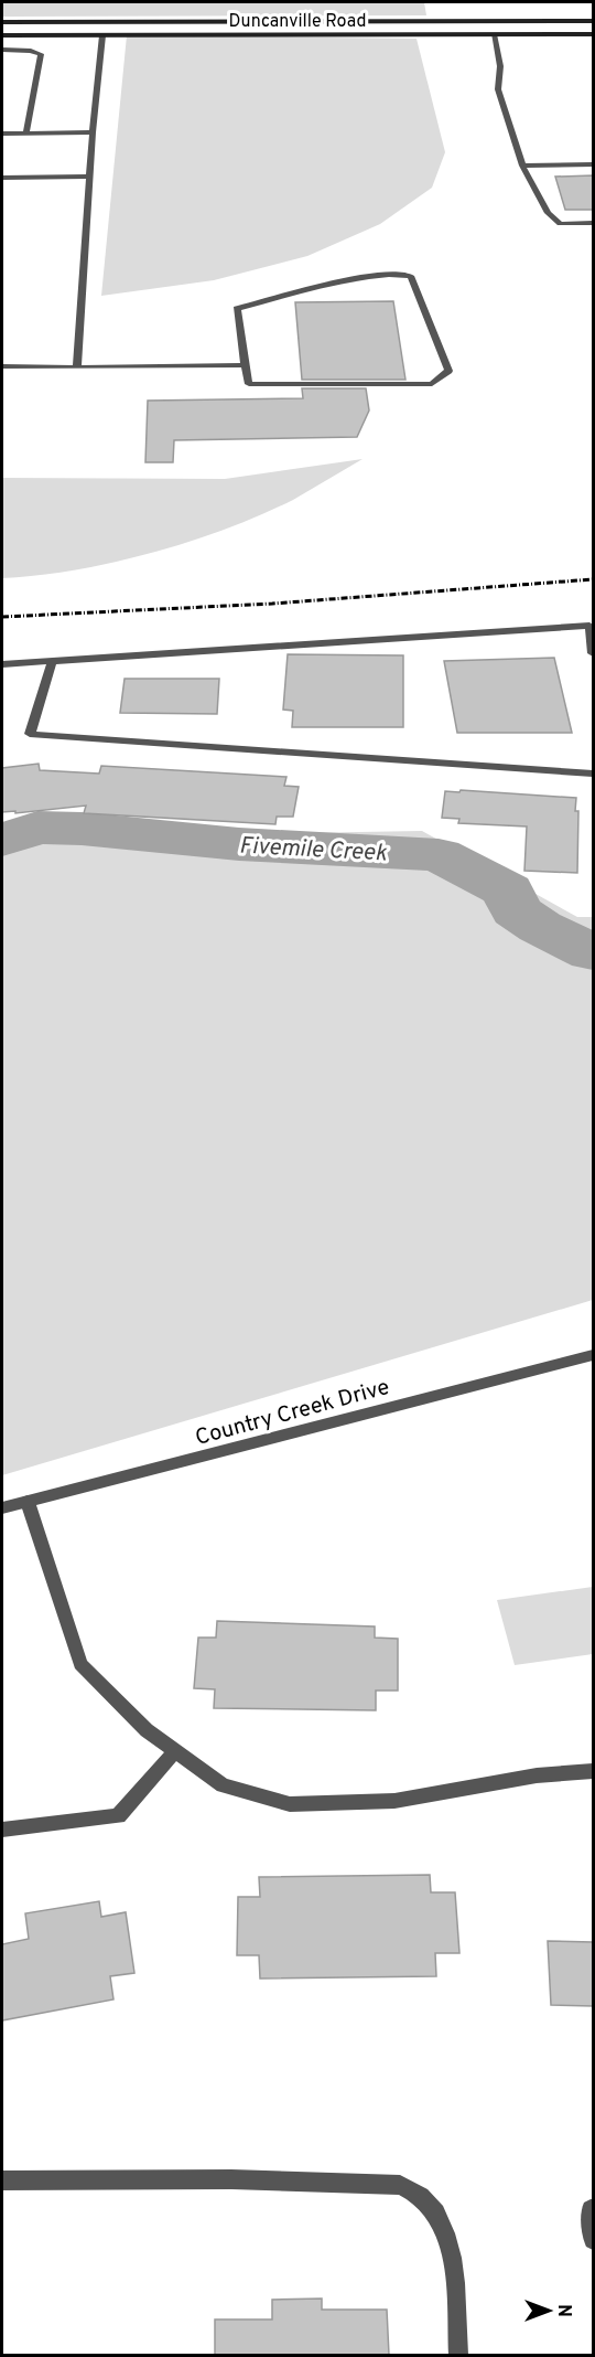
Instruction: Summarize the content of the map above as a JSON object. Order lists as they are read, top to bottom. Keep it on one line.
{"streets":{"main road":["Duncanville Road"],"street":["Country Creek Drive"]},"water":["Fivemile Creek"],"north":"right"}
